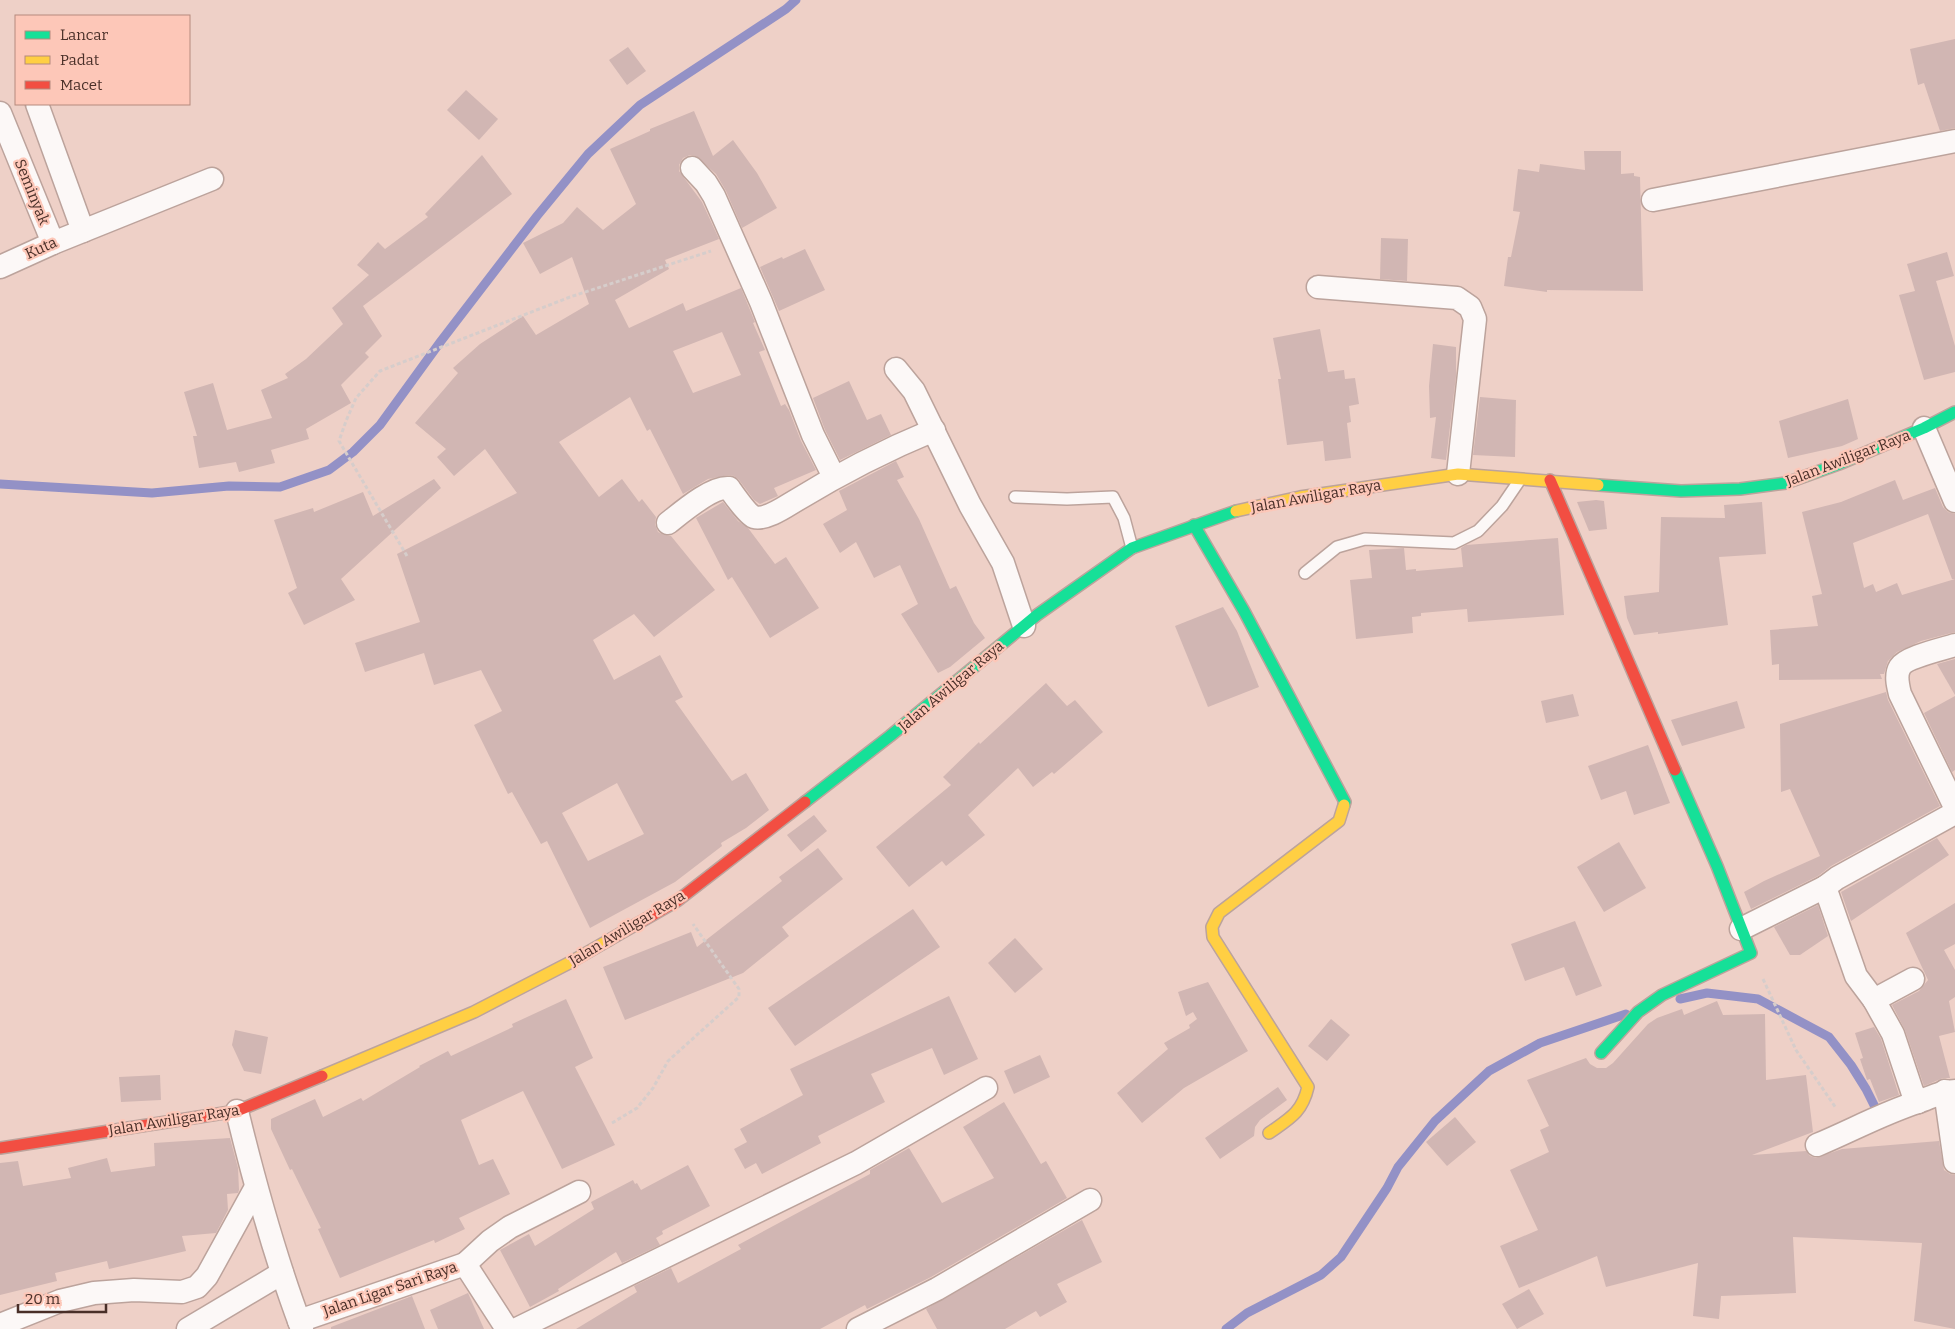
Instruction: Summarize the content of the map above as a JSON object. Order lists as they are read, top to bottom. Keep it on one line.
{"streets":{"street":["Seminyak","Kuta","Jalan Awiligar Raya","Jalan Ligar Sari Raya"]},"crossings":[["Seminyak","Kuta"]],"legend":["Lancar","Padat","Macet"],"scale_bar":"20 m"}
